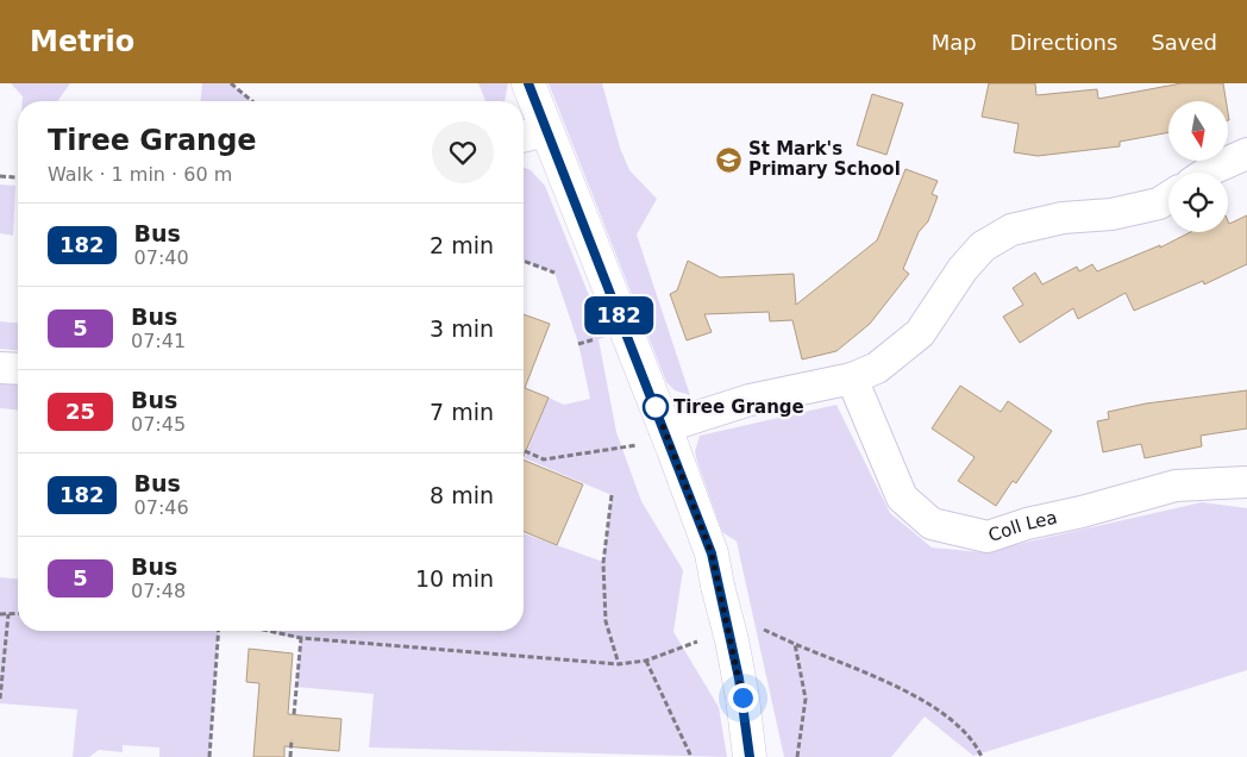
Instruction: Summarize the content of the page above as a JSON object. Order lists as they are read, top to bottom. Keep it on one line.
{"streets":{"street":["Coll Lea"]},"places":{"school or university":["St Mark's Primary School"],"other":["Tiree Grange"]},"lines":["bus line 182"],"north":"bottom","page":{"header":"Metrio","nav":["Map","Directions","Saved"],"on_map":"182","heading":["Tiree Grange","Walk · 1 min · 60 m"],"list":[{"mark":"182","name":"Bus","note":"07:40","value":"2 min"},{"mark":"5","name":"Bus","note":"07:41","value":"3 min"},{"mark":"25","name":"Bus","note":"07:45","value":"7 min"},{"mark":"182","name":"Bus","note":"07:46","value":"8 min"},{"mark":"5","name":"Bus","note":"07:48","value":"10 min"}]}}
